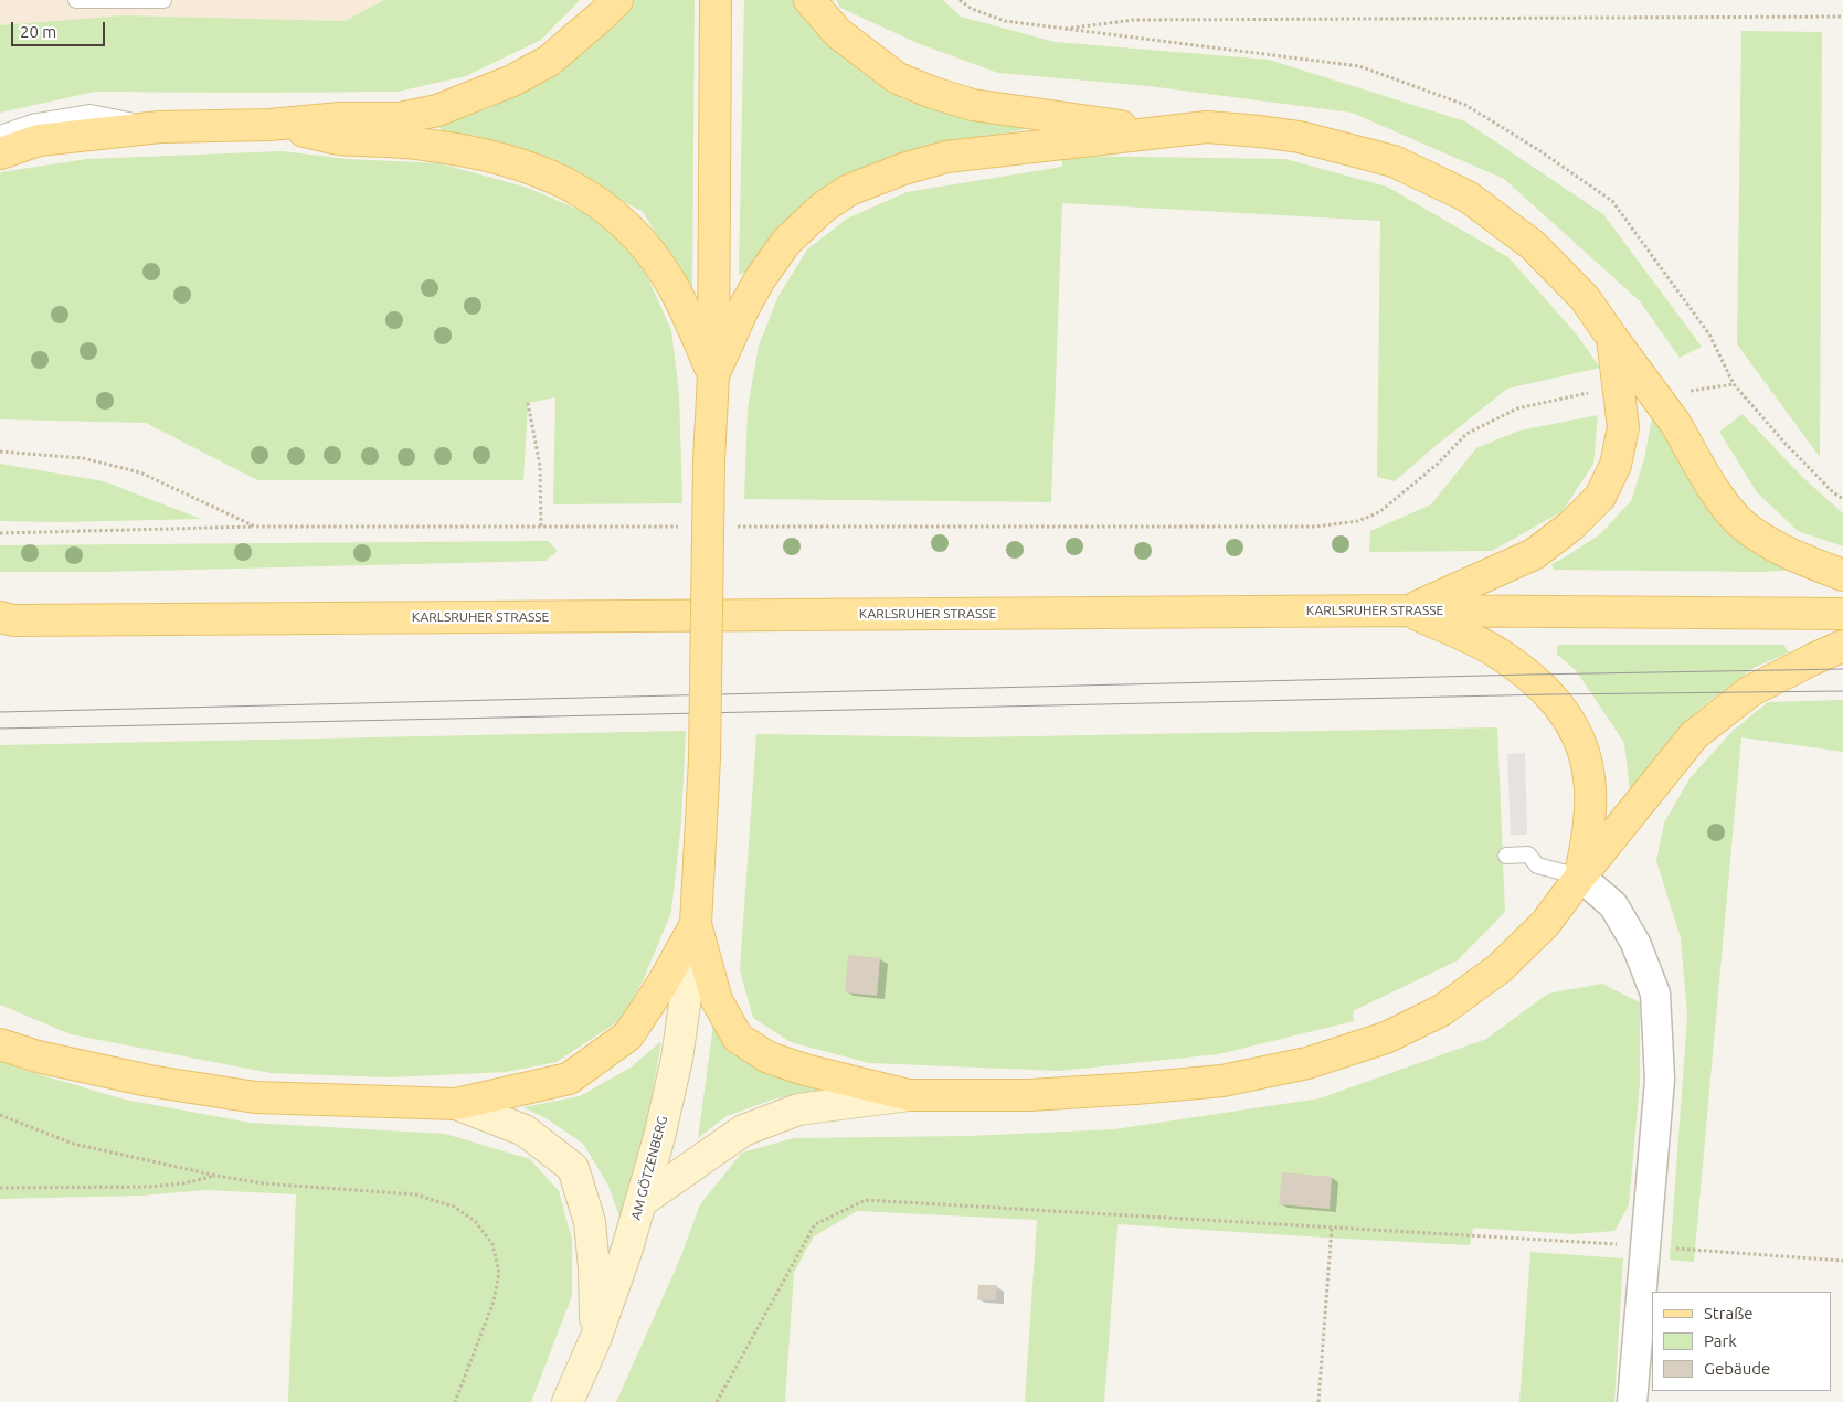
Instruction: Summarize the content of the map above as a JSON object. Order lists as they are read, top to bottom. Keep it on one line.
{"streets":{"main road":["KARLSRUHER STRASSE"],"street":["AM GÖTZENBERG"]},"legend":["Straße","Park","Gebäude"],"scale_bar":"20 m"}
